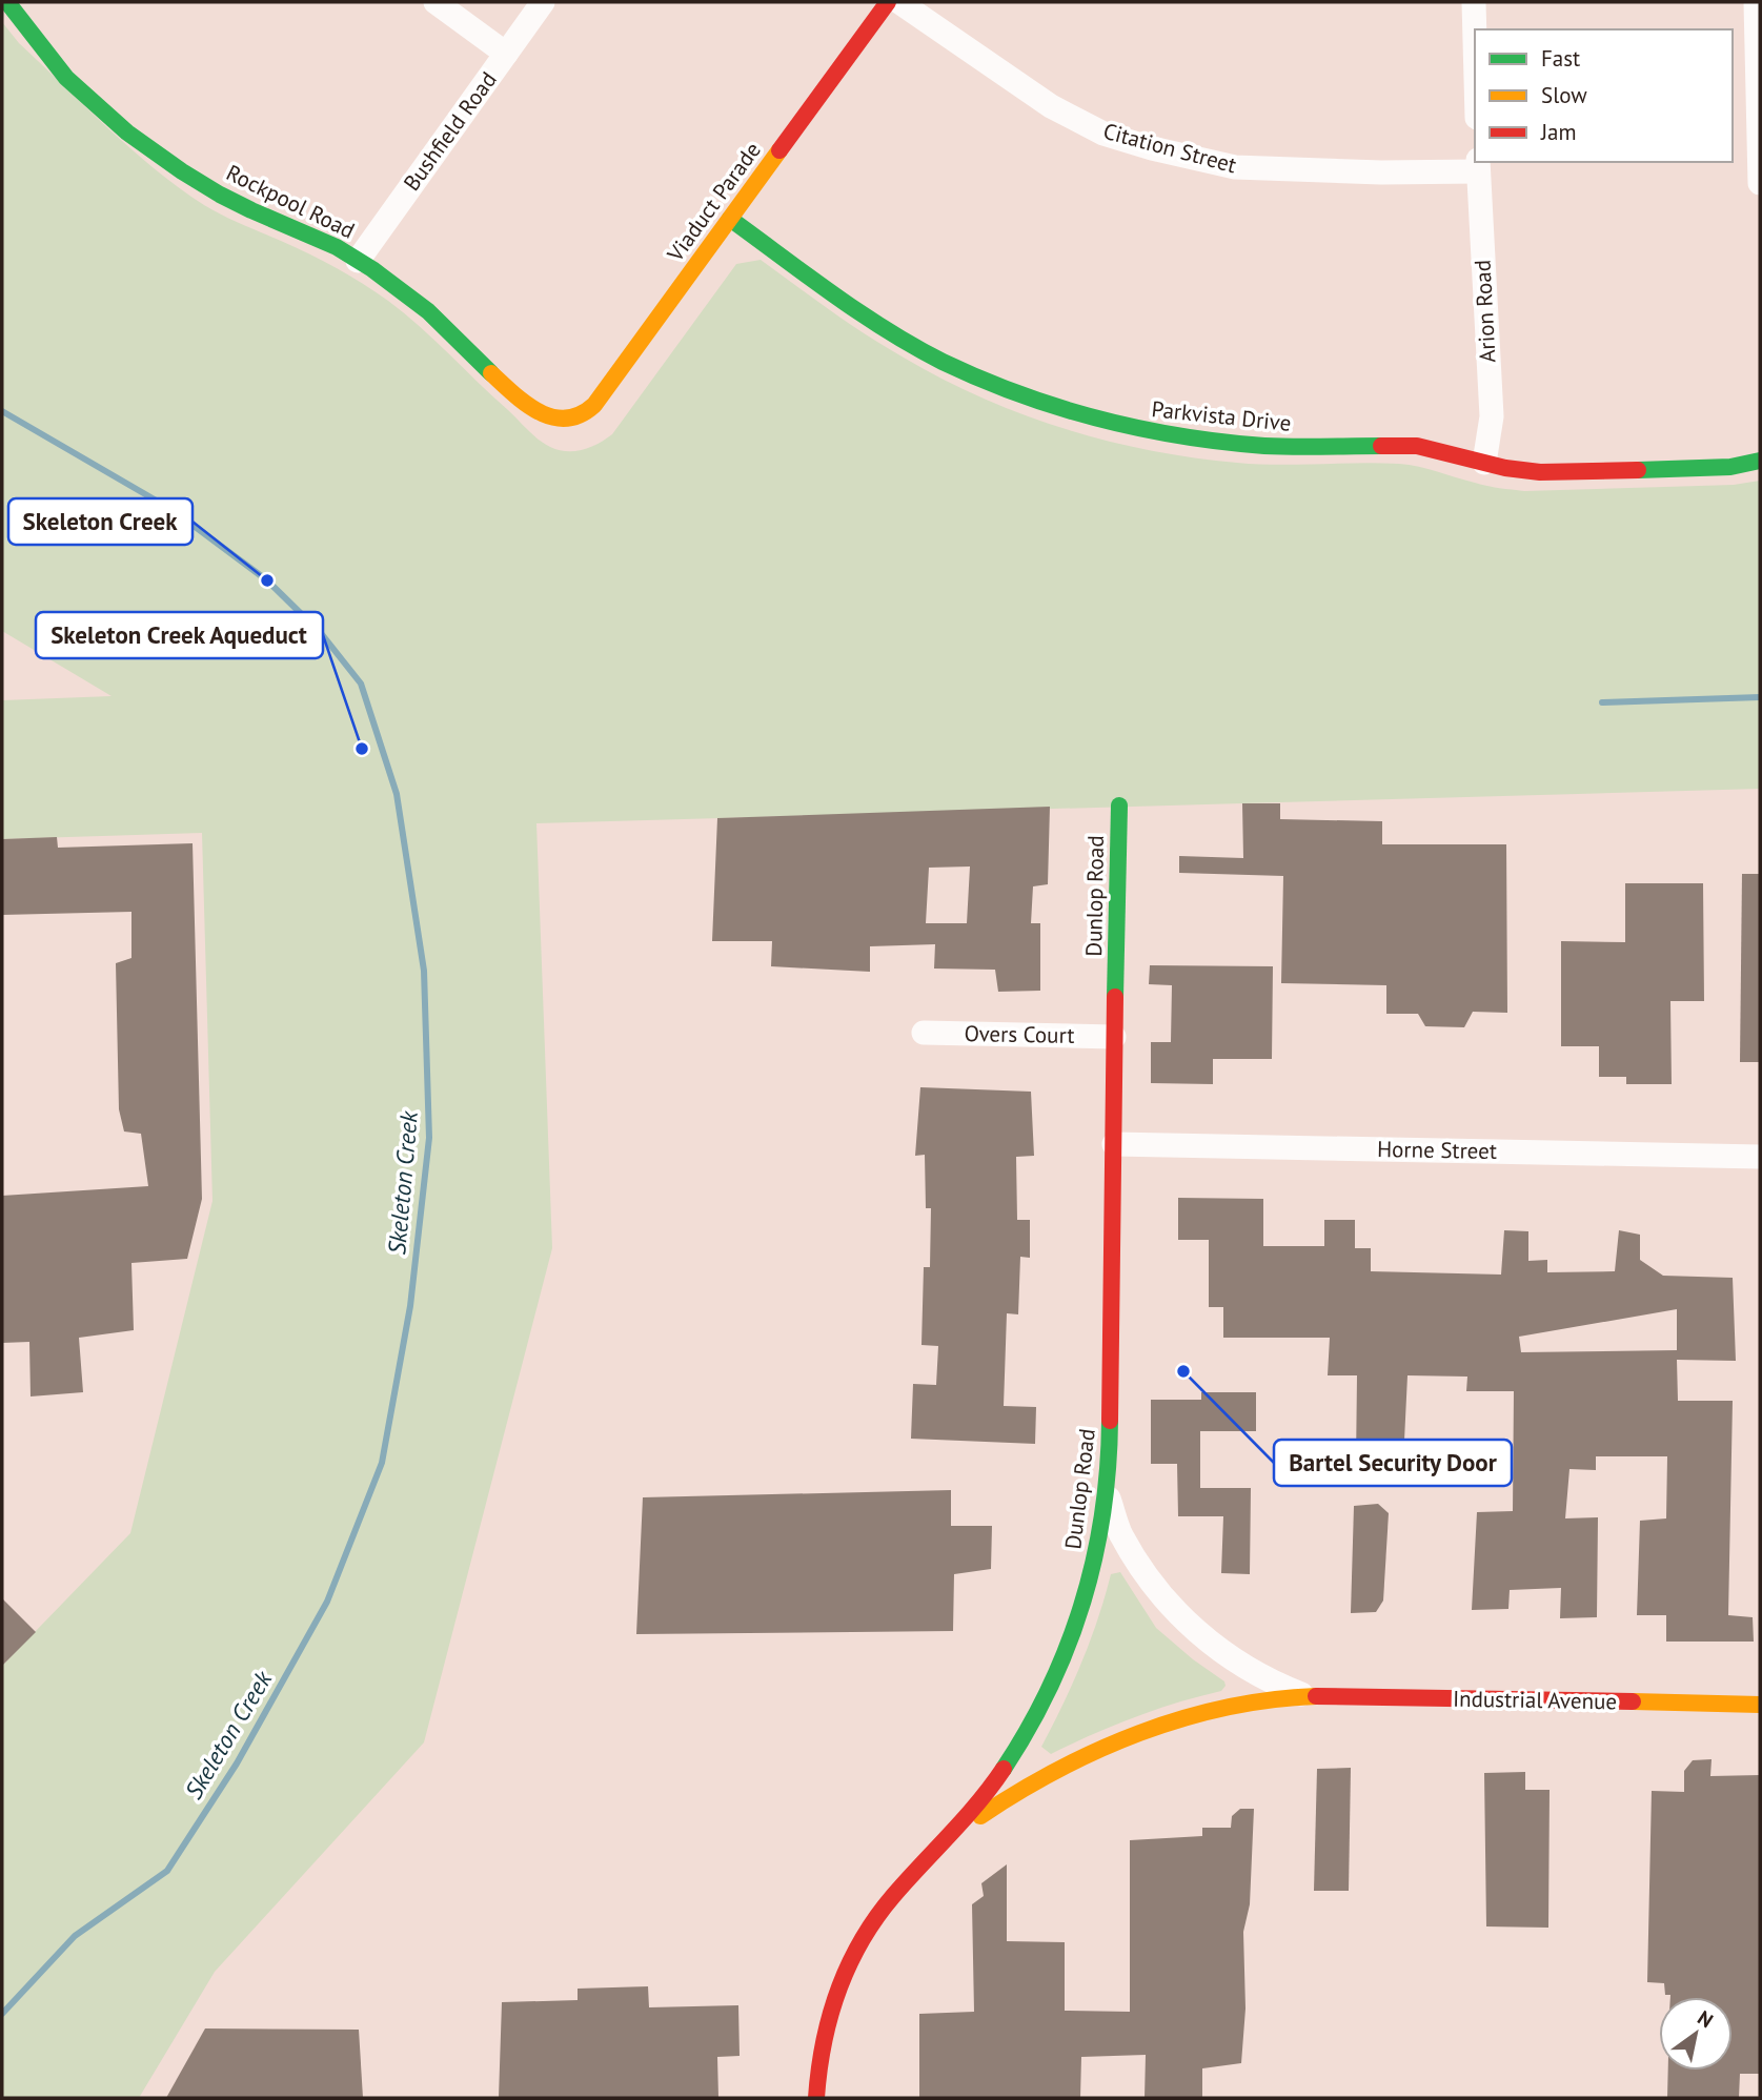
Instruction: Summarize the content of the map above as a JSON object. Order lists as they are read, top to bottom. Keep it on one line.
{"streets":{"street":["Bushfield Road","Citation Street","Rockpool Road","Viaduct Parade","Arion Road","Parkvista Drive","Dunlop Road","Overs Court","Horne Street","Industrial Avenue"]},"crossings":[["Bushfield Road","Rockpool Road"],["Citation Street","Arion Road"],["Rockpool Road","Viaduct Parade"],["Viaduct Parade","Parkvista Drive"],["Arion Road","Parkvista Drive"],["Dunlop Road","Overs Court"],["Dunlop Road","Horne Street"],["Dunlop Road","Industrial Avenue"]],"water":["Skeleton Creek"],"places":["Skeleton Creek","Skeleton Creek Aqueduct","Bartel Security Door"],"legend":["Fast","Slow","Jam"],"north":"top right"}
